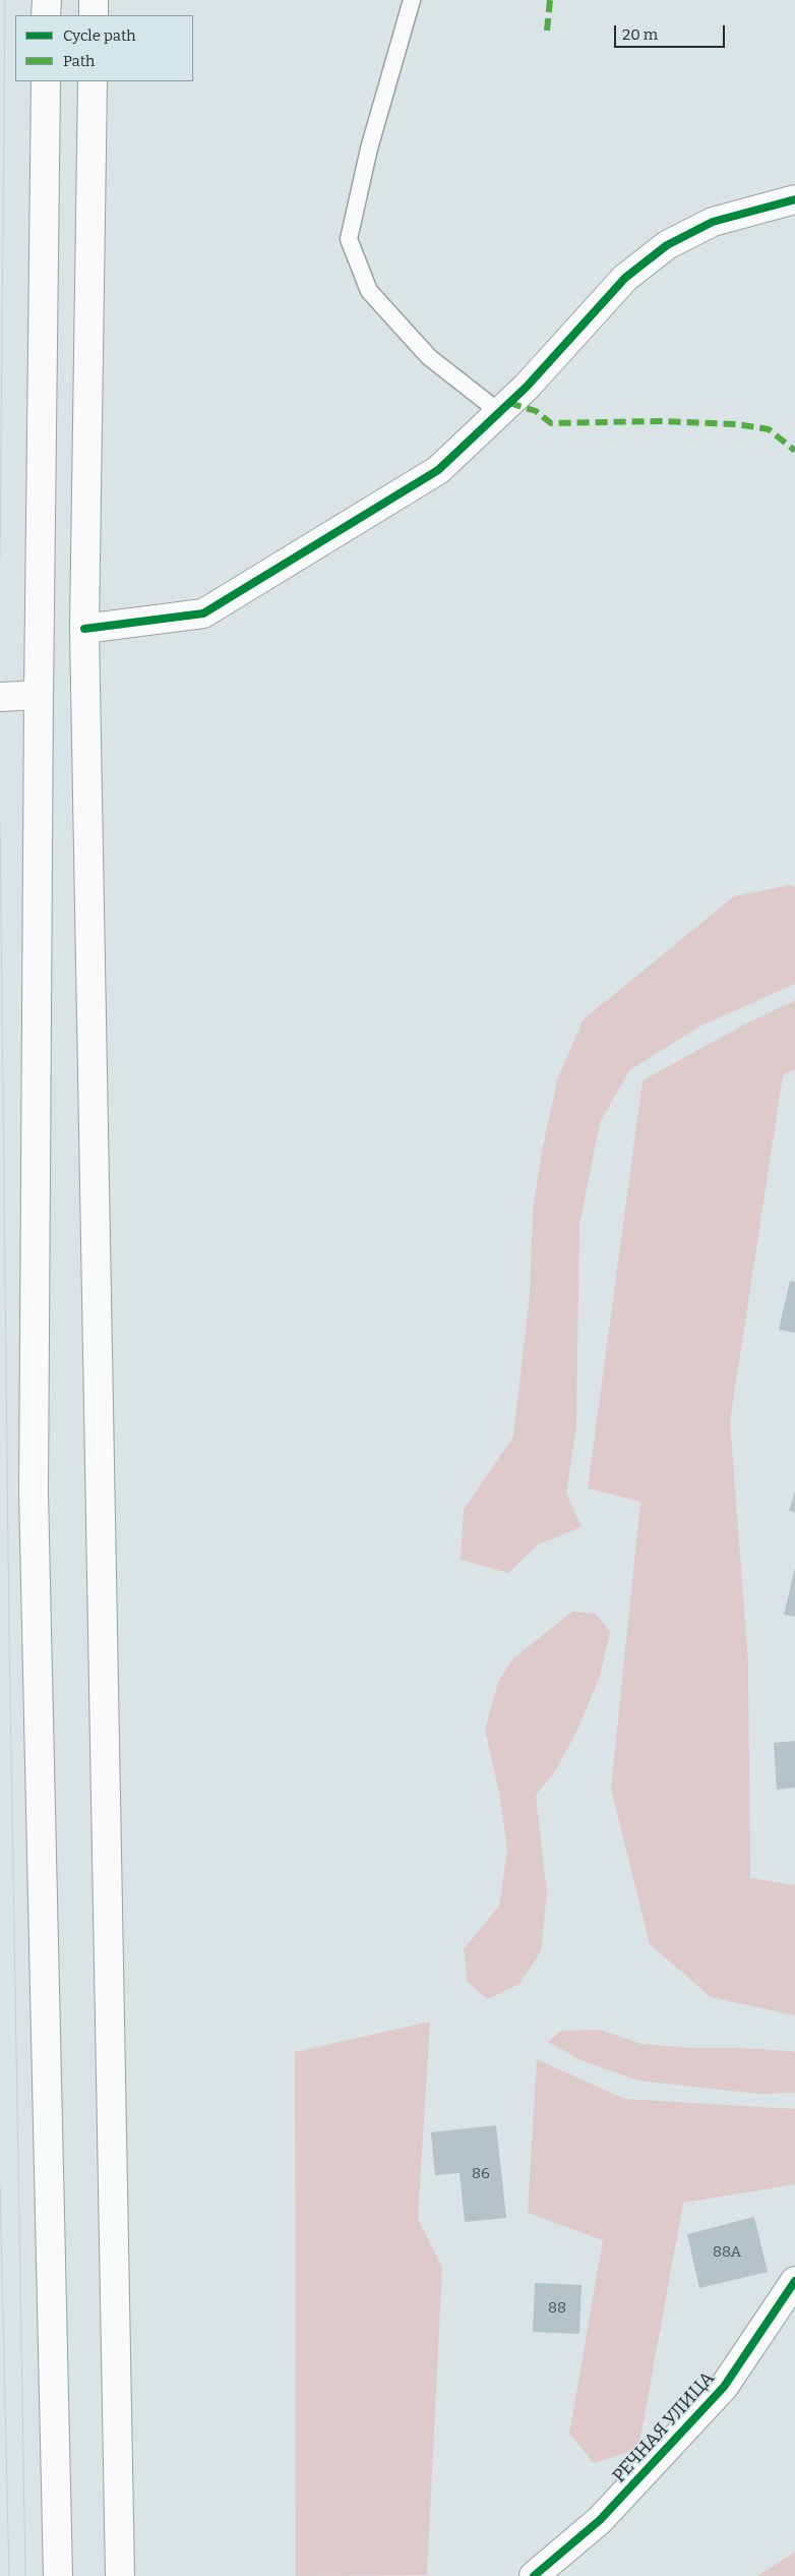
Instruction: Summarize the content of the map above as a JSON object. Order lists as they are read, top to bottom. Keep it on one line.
{"streets":{"main road":["РЕЧНАЯ УЛИЦА"]},"house_numbers":["86","88А","88"],"legend":["Cycle path","Path"],"scale_bar":"20 m"}
